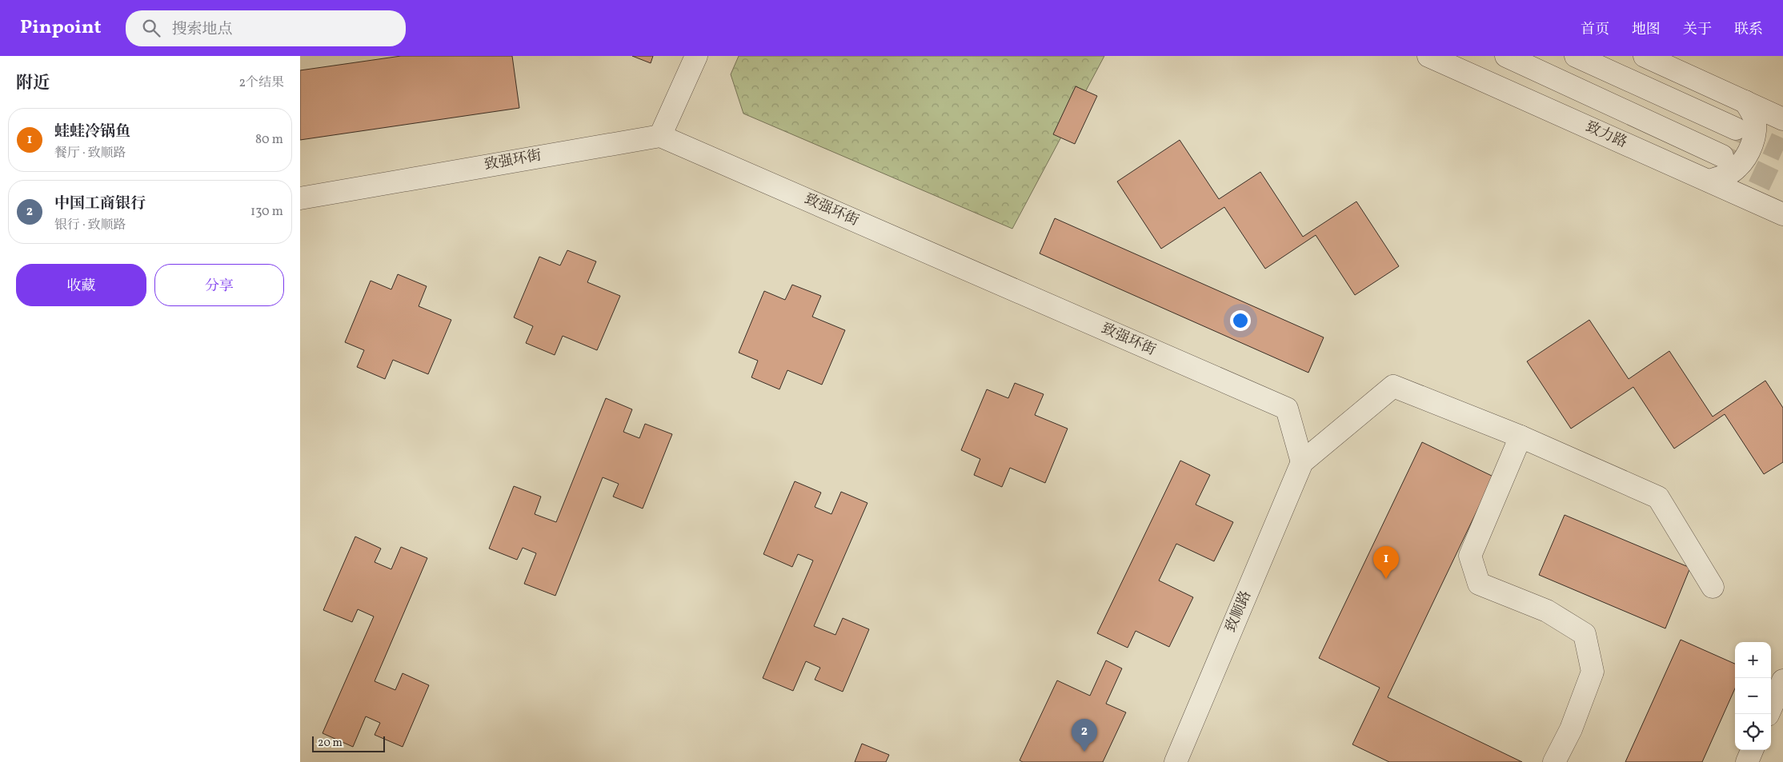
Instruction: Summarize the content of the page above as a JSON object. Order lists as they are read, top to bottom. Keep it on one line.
{"streets":{"street":["致力路","致强环街","致顺路"]},"crossings":[["致强环街","致顺路"]],"scale_bar":"20 m","page":{"header":"Pinpoint","search":"搜索地点","nav":["首页","地图","关于","联系"],"heading":["附近","2个结果"],"list":[{"mark":"1","name":"蛙蛙冷锅鱼","note":"餐厅 · 致顺路","value":"80 m"},{"mark":"2","name":"中国工商银行","note":"银行 · 致顺路","value":"130 m"}],"buttons":["收藏","分享"],"pins":["1","2"],"map_buttons":["+","−"],"scale":"20 m"}}
